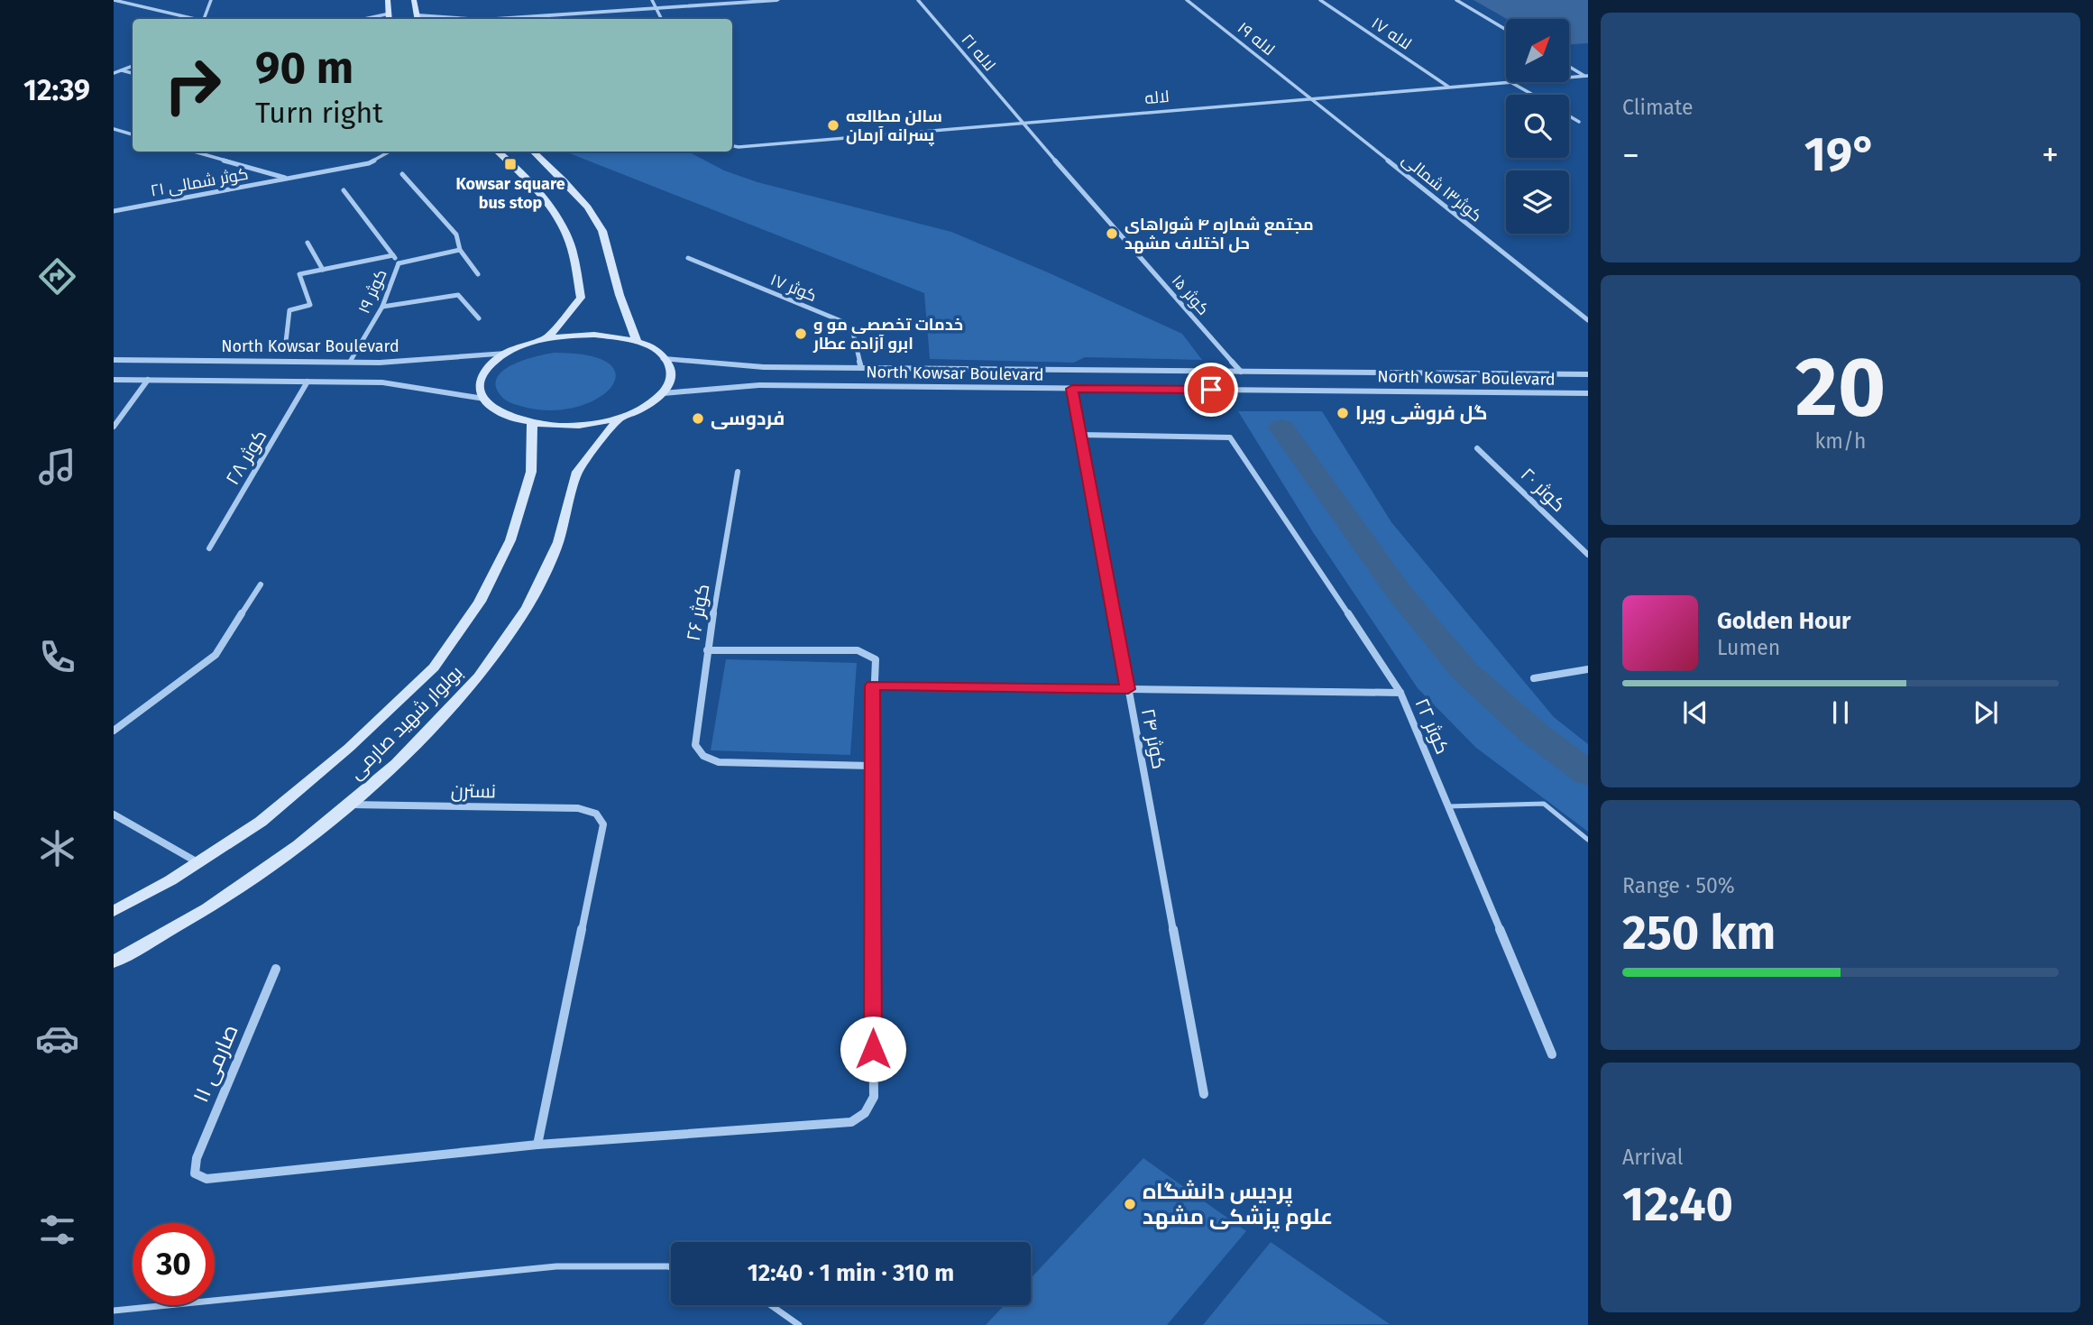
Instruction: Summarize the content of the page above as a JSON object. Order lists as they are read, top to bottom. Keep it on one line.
{"streets":{"main road":["بولوار شهید صارمی"],"street":["لاله ۱۷","لاله ۱۹","لاله ۲۱","لاله","کوثر شمالی ۲۱","کوثر۱۳ شمالی","کوثر ۱۷","کوثر ۱۹","کوثر ۱۵","North Kowsar Boulevard","کوثر ۲۸","کوثر ۲۰","کوثر ۲۶","کوثر ۲۲","کوثر ۲۴","نسترن","صارمی ۱۱"]},"crossings":[["لاله ۱۷","لاله"],["لاله ۱۹","لاله"],["لاله ۱۹","کوثر۱۳ شمالی"],["لاله ۲۱","لاله"],["لاله ۲۱","کوثر ۱۵"],["لاله","کوثر۱۳ شمالی"],["لاله","کوثر ۱۵"],["کوثر ۱۷","North Kowsar Boulevard"],["کوثر ۱۹","North Kowsar Boulevard"],["کوثر ۱۵","North Kowsar Boulevard"],["North Kowsar Boulevard","کوثر ۲۸"],["North Kowsar Boulevard","کوثر ۲۴"],["بولوار شهید صارمی","نسترن"],["کوثر ۲۲","کوثر ۲۴"],["نسترن","صارمی ۱۱"]],"places":{"other":["سالن مطالعه پسرانه آرمان","مجتمع شماره ۴ شوراهای حل اختلاف مشهد","خدمات تخصصی مو و ابرو آزاده عطار","گل فروشی ویرا","فردوسی","پردیس دانشگاه علوم پزشکی مشهد"],"transit":["Kowsar square bus stop"]},"north":"top right","page":{"tabs":"12:39","tile":["Climate",["20","km/h"],["Range · 50%","250 km"],["Arrival","12:40"]],"turn":["90 m","Turn right"],"heat":["−","19°","+"],"song":["Golden Hour","Lumen"],"limit":"30","trip":"12:40 · 1 min · 310 m"}}
